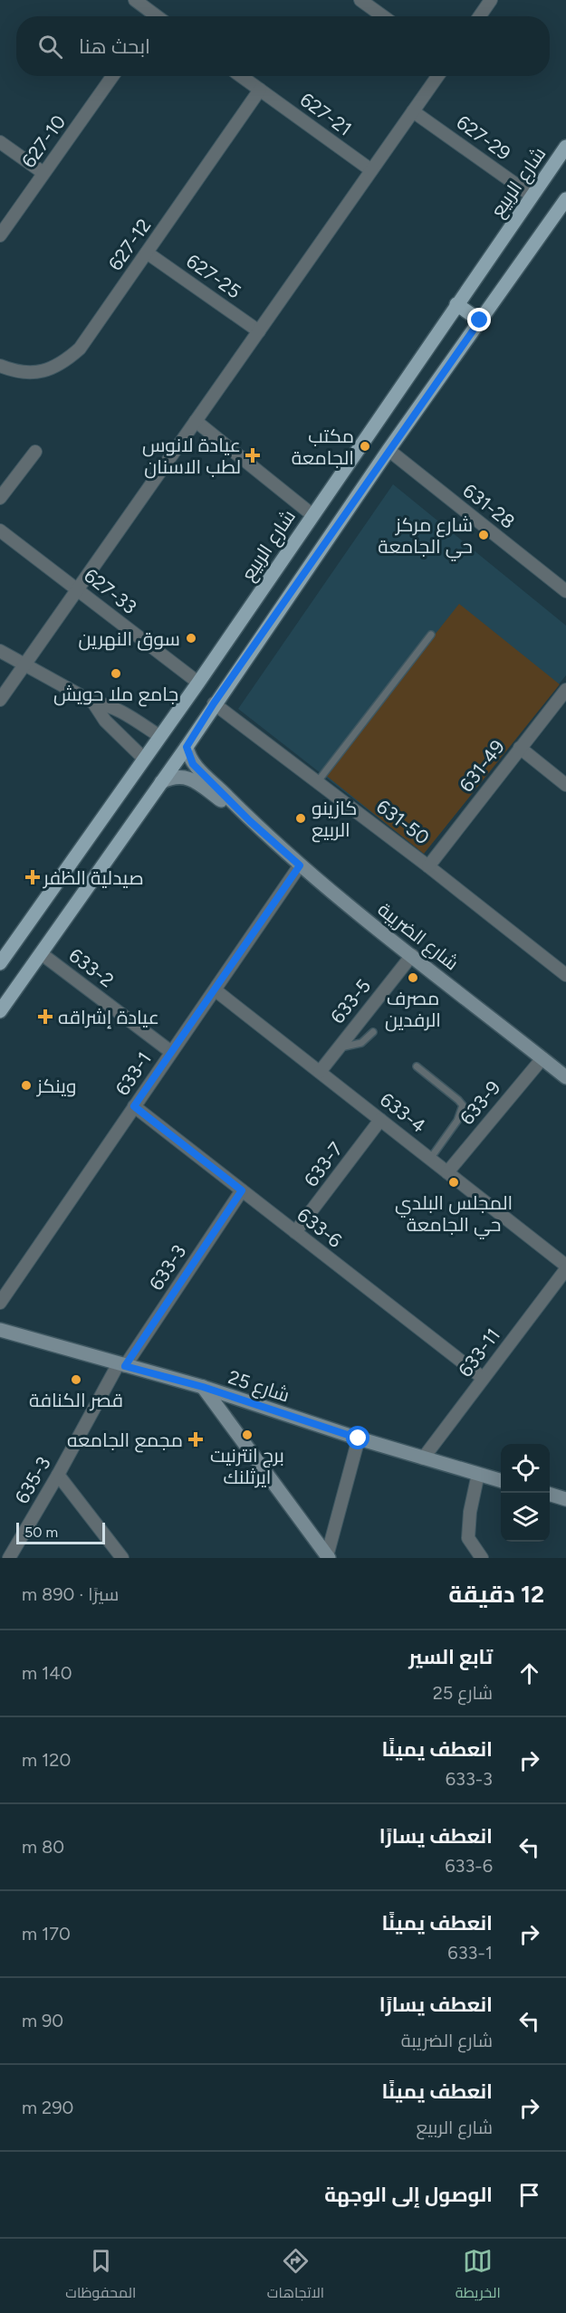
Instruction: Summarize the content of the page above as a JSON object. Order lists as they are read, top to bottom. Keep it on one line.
{"streets":{"main road":["شارع الربيع"],"street":["627-21","627-29","627-10","627-12","627-25","631-28","627-33","631-49","631-50","شارع الضريبة","633-2","633-5","633-1","633-9","633-4","633-7","633-6","633-3","633-11","شارع 25","635-3"]},"crossings":[["627-21","627-12"],["627-29","شارع الربيع"],["شارع الربيع","627-33"],["627-12","627-25"],["631-49","631-50"],["شارع الضريبة","633-5"],["شارع الضريبة","633-1"],["شارع الضريبة","633-9"],["633-2","633-1"],["633-5","633-4"],["633-1","633-4"],["633-1","633-6"],["633-9","633-4"],["633-4","633-7"],["633-4","633-11"],["633-7","633-6"],["633-6","633-3"],["633-6","633-11"],["633-3","شارع 25"],["633-3","635-3"],["633-11","شارع 25"],["شارع 25","635-3"]],"places":{"other":["مكتب الجامعة","شارع مركز حي الجامعة","سوق النهرين","جامع ملا حويش","كازينو الربيع","مصرف الرفدين","وينكز","المجلس البلدي حي الجامعة","قصر الكنافة","برج انترنيت ايرثلنك"],"health":["عيادة لانوس لطب الاسنان","صيدلية الظفر","عيادة إشراقه","مجمع الجامعه"]},"scale_bar":"50 m","page":{"search":"ابحث هنا","scale":"50 m","heading":["12 دقيقة","سيرًا · 890 m"],"list":[["تابع السير","شارع 25","140 m"],["انعطف يمينًا","633-3","120 m"],["انعطف يسارًا","633-6","80 m"],["انعطف يمينًا","633-1","170 m"],["انعطف يسارًا","شارع الضريبة","90 m"],["انعطف يمينًا","شارع الربيع","290 m"],"الوصول إلى الوجهة"],"nav":["الخريطة","الاتجاهات","المحفوظات"]}}
